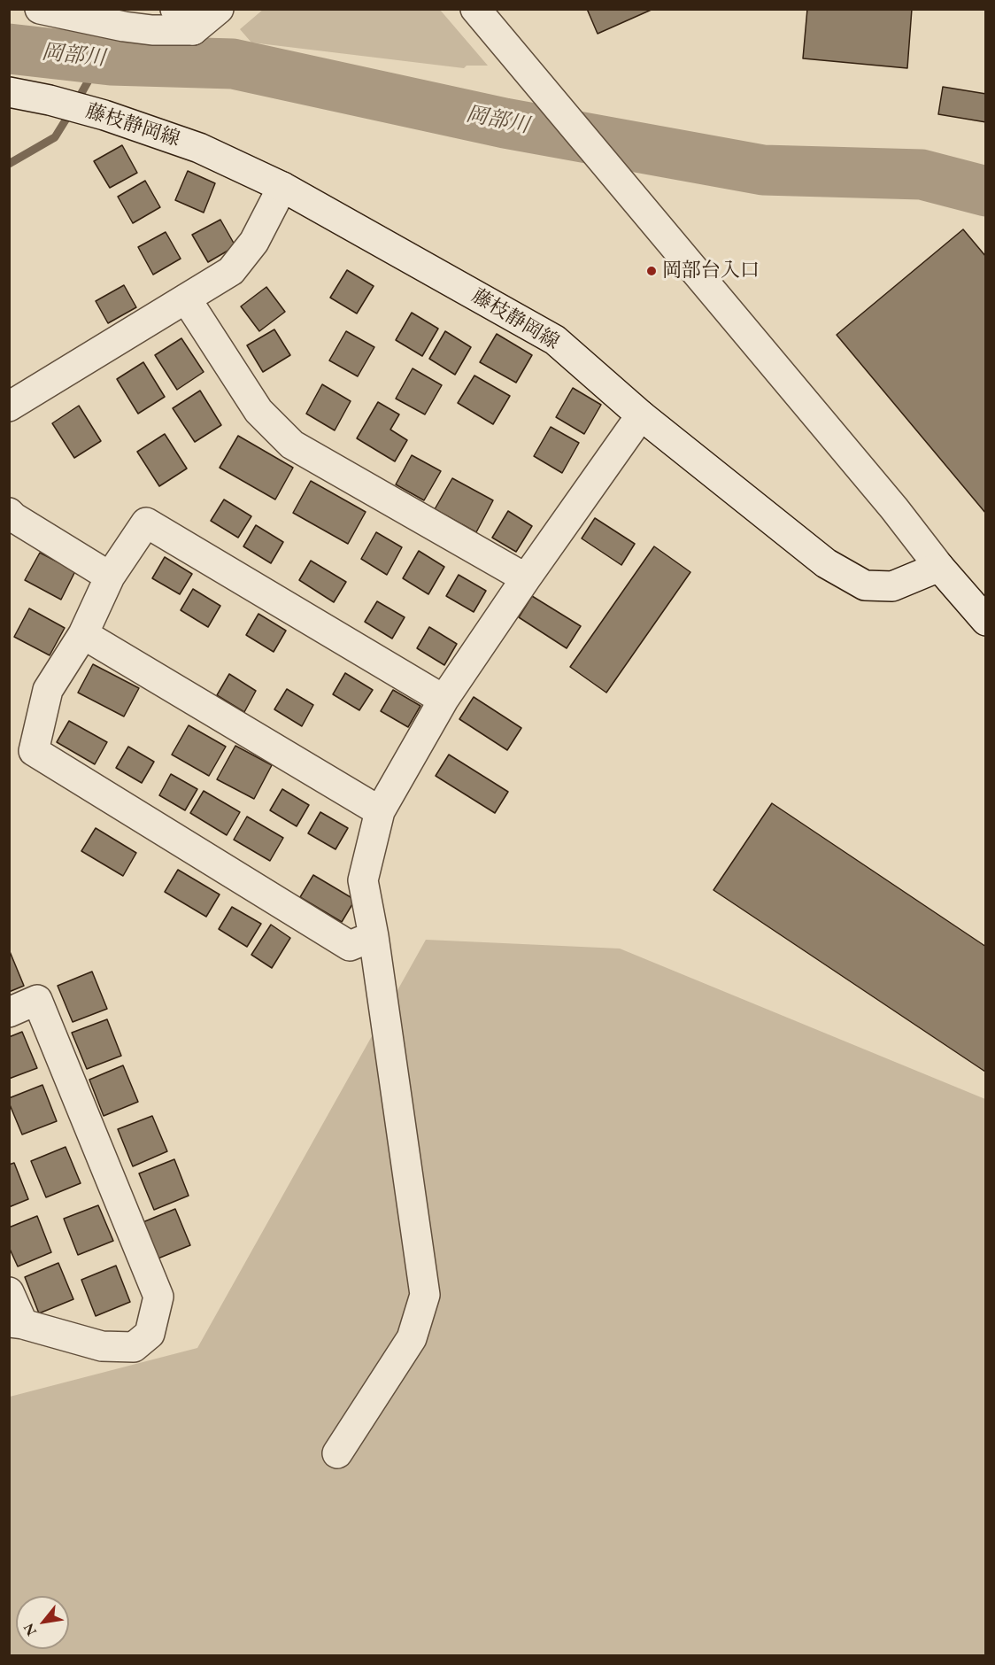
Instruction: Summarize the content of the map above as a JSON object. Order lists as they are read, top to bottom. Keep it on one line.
{"streets":{"street":["藤枝静岡線"]},"water":["岡部川"],"places":["岡部台入口"],"north":"bottom left"}
